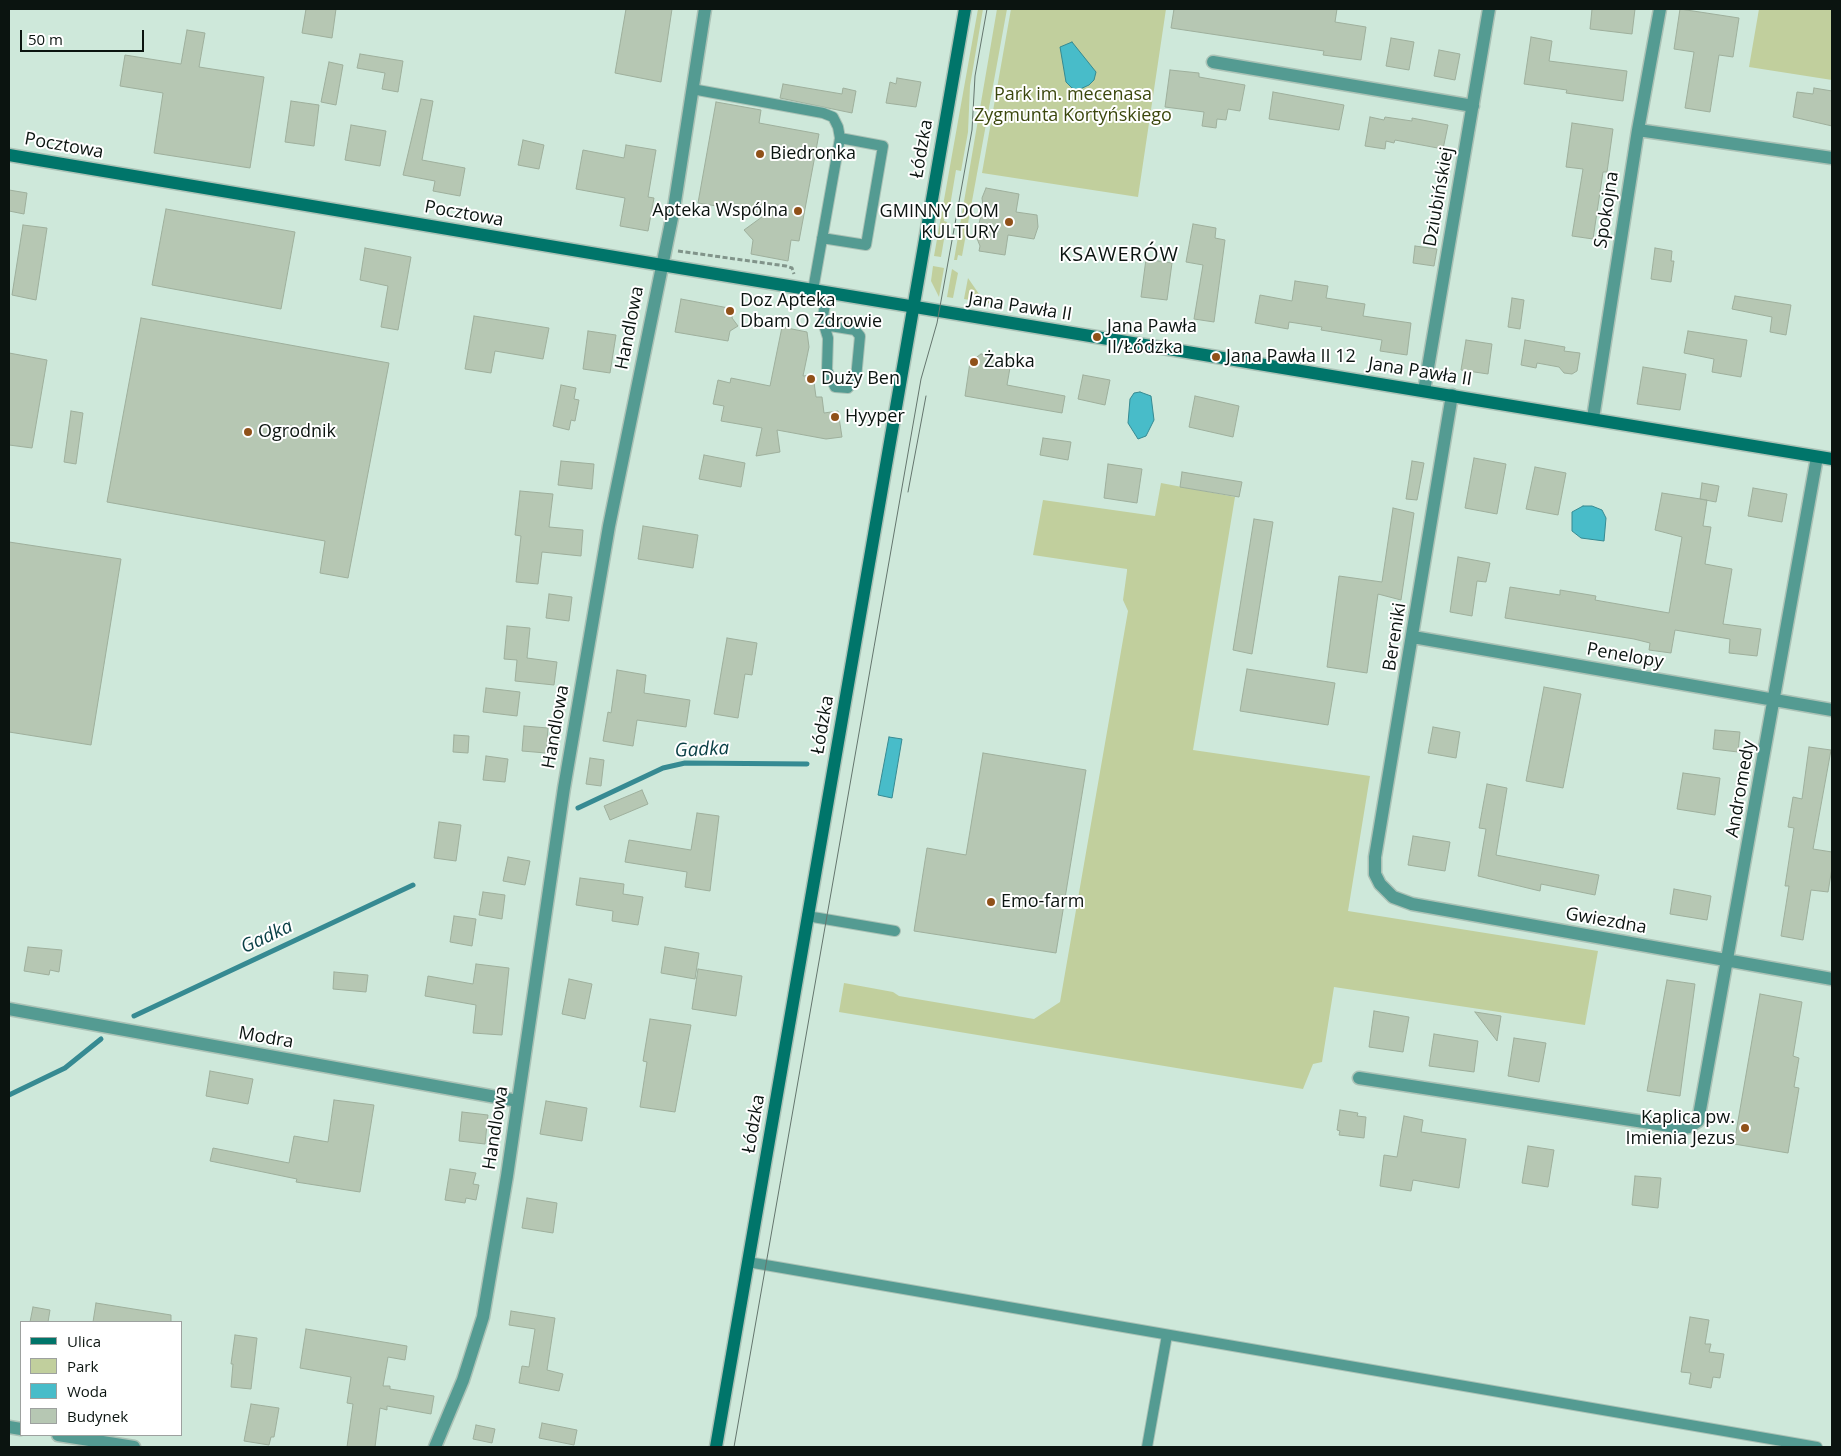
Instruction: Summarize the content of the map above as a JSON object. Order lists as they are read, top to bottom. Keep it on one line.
{"streets":{"street":["Pocztowa","Łódzka","Dziubińskiej","Spokojna","Jana Pawła II","Handlowa","Bereniki","Penelopy","Andromedy","Gwiezdna","Modra"]},"crossings":[["Pocztowa","Łódzka"],["Pocztowa","Jana Pawła II"],["Pocztowa","Handlowa"],["Łódzka","Jana Pawła II"],["Dziubińskiej","Jana Pawła II"],["Spokojna","Jana Pawła II"],["Jana Pawła II","Bereniki"],["Jana Pawła II","Andromedy"],["Handlowa","Modra"],["Bereniki","Penelopy"],["Bereniki","Gwiezdna"],["Penelopy","Andromedy"],["Andromedy","Gwiezdna"]],"districts":["KSAWERÓW"],"water":["Gadka"],"parks":["Park im. mecenasa Zygmunta Kortyńskiego"],"places":["Biedronka","Apteka Wspólna","GMINNY DOM KULTURY","Doz Apteka Dbam O Zdrowie","Jana Pawła II/Łódzka","Jana Pawła II 12","Żabka","Duży Ben","Hyyper","Ogrodnik","Emo-farm","Kaplica pw. Imienia Jezus"],"legend":["Ulica","Park","Woda","Budynek"],"scale_bar":"50 m"}
